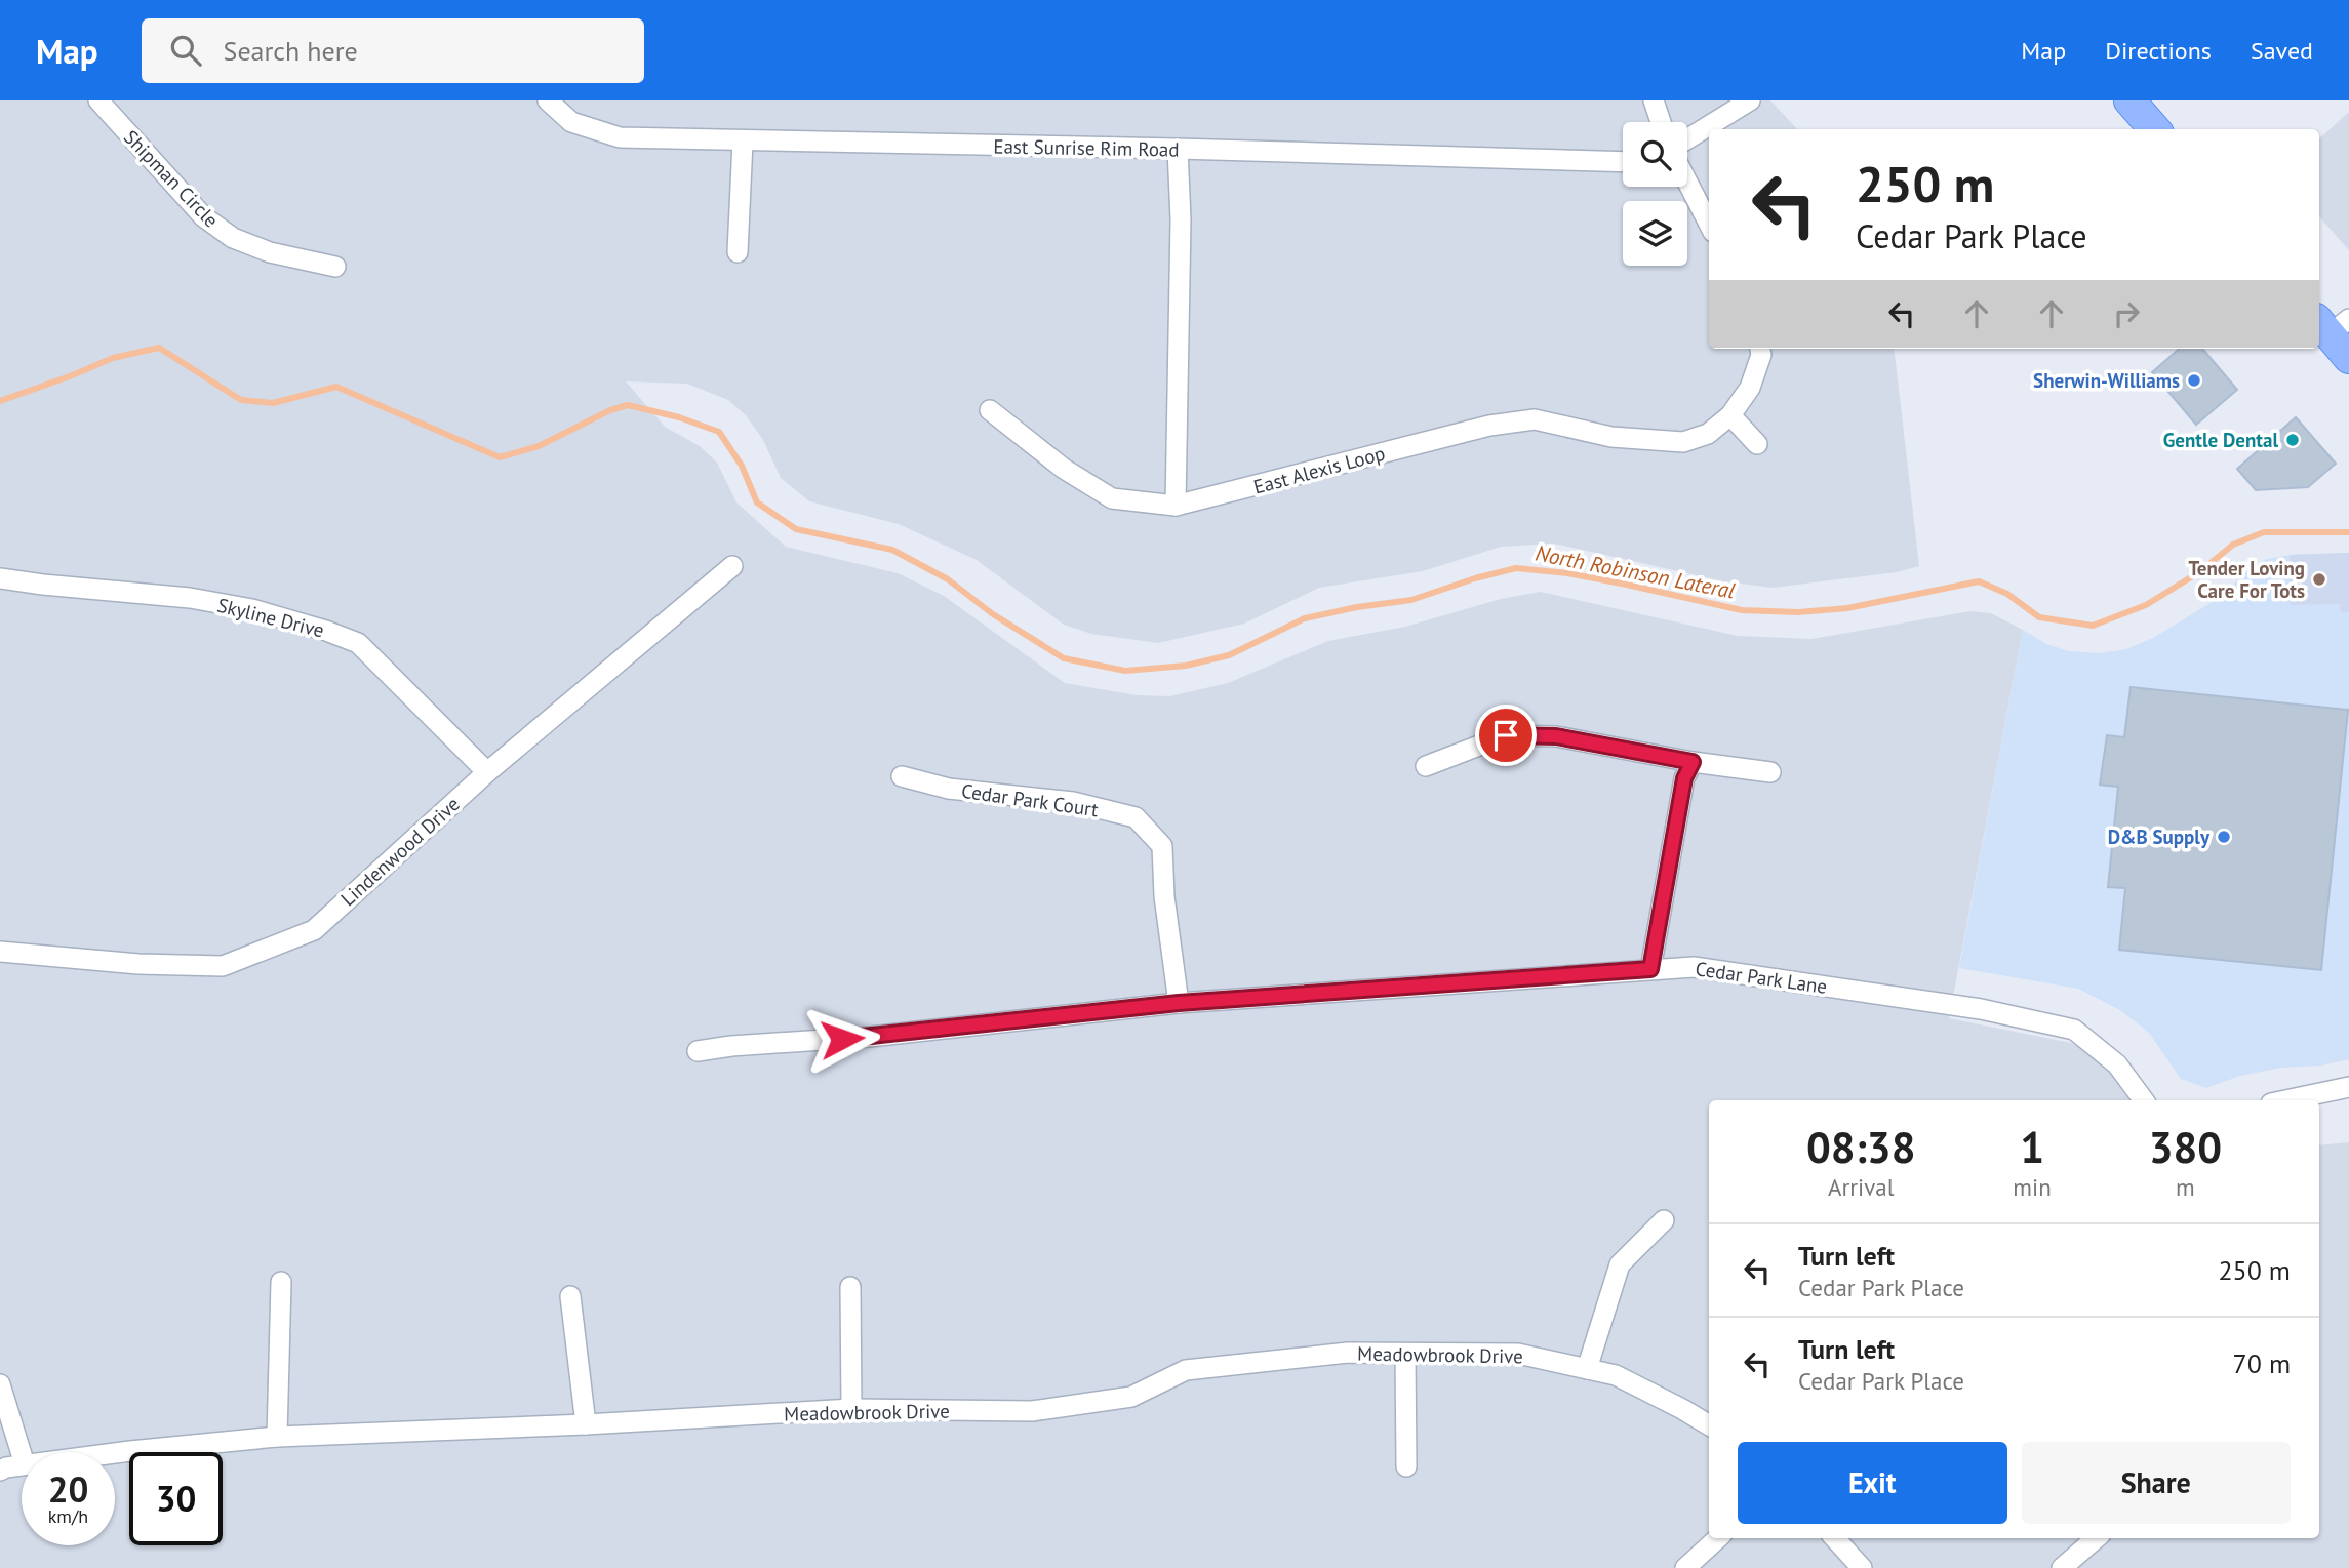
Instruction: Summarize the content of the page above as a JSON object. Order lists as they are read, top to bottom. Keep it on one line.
{"streets":{"street":["East Sunrise Rim Road","Shipman Circle","East Alexis Loop","Skyline Drive","Cedar Park Court","Lindenwood Drive","Cedar Park Lane","Meadowbrook Drive"]},"crossings":[["Skyline Drive","Lindenwood Drive"],["Cedar Park Court","Cedar Park Lane"]],"water":["North Robinson Lateral"],"places":["Sherwin-Williams","Gentle Dental","Tender Loving Care For Tots","D&B Supply"],"page":{"header":"Map","search":"Search here","nav":["Map","Directions","Saved"],"turn":["250 m","Cedar Park Place"],"eta":["08:38","Arrival","1","min","380","m"],"list":[{"name":"Turn left","note":"Cedar Park Place","value":"250 m"},{"name":"Turn left","note":"Cedar Park Place","value":"70 m"}],"buttons":["Exit","Share"],"speed":"20 km/h","limit":"30"}}
